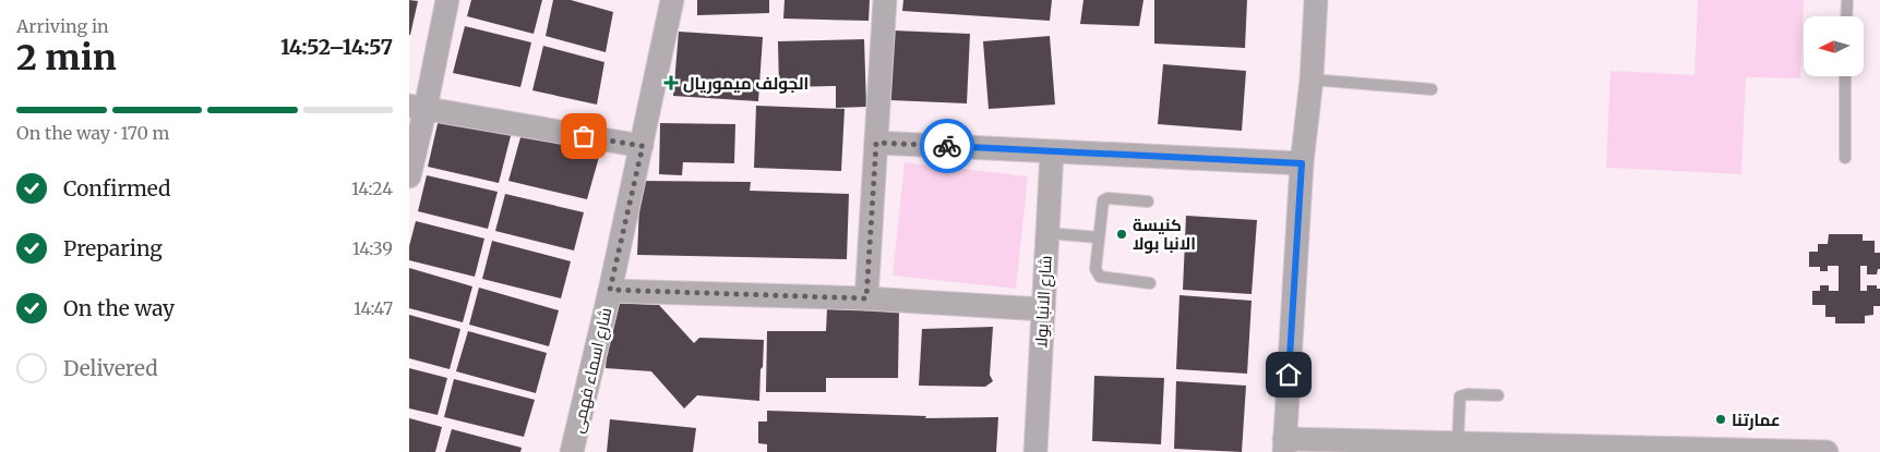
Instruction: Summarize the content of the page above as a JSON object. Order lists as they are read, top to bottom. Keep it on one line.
{"streets":{"street":["شارع الانبا بولا","شارع اسماء فهمى"]},"places":{"health":["الجولف ميموريال"],"other":["كنيسة الانبا بولا","عمارتنا"]},"north":"left","page":{"heading":["2 min","Arriving in","14:52–14:57"],"bar":"On the way · 170 m","list":[["Confirmed","14:24"],["Preparing","14:39"],["On the way","14:47"],"Delivered"]}}
